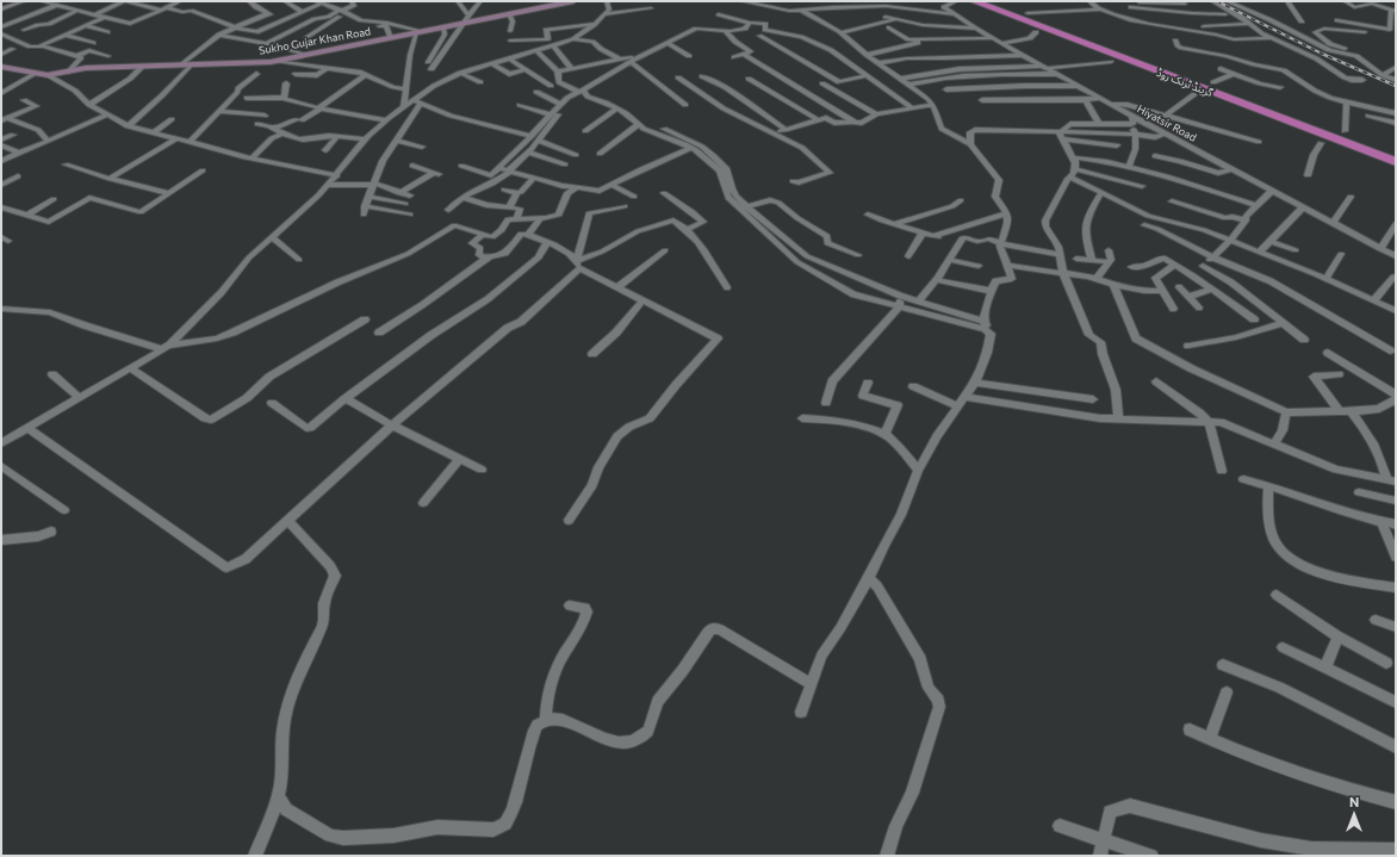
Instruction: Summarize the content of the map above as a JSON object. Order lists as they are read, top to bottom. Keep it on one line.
{"streets":{"highway":["گرینڈ ٹرنک روڈ"],"main road":["Sukho Gujar Khan Road"],"street":["Hiyatsir Road"]},"north":"top"}
